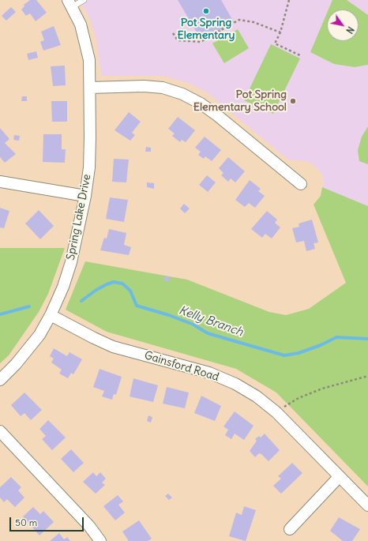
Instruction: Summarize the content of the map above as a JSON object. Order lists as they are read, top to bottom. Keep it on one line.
{"streets":{"street":["Spring Lake Drive","Gainsford Road"]},"crossings":[["Spring Lake Drive","Gainsford Road"]],"water":["Kelly Branch"],"places":["Pot Spring Elementary","Pot Spring Elementary School"],"scale_bar":"50 m","north":"bottom right"}
